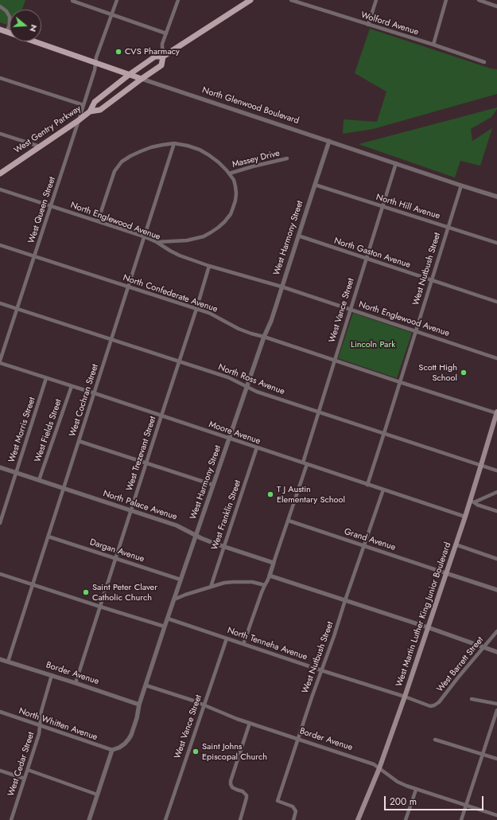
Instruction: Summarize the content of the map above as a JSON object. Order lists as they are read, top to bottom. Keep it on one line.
{"streets":{"main road":["North Glenwood Boulevard","West Gentry Parkway","West Martin Luther King Junior Boulevard"],"street":["Wolford Avenue","Massey Drive","North Hill Avenue","West Queen Street","North Englewood Avenue","West Harmony Street","North Gaston Avenue","West Nutbush Street","North Confederate Avenue","West Vance Street","North Ross Avenue","West Cochran Street","West Morris Street","West Fields Street","Moore Avenue","West Trezevant Street","North Palace Avenue","West Franklin Street","Grand Avenue","Dargan Avenue","North Tenneha Avenue","West Barrett Street","Border Avenue","North Whitten Avenue","West Cedar Street"]},"crossings":[["North Glenwood Boulevard","West Gentry Parkway"],["North Glenwood Boulevard","West Queen Street"],["North Glenwood Boulevard","West Harmony Street"],["North Glenwood Boulevard","West Nutbush Street"],["North Glenwood Boulevard","West Vance Street"],["West Gentry Parkway","West Queen Street"],["North Hill Avenue","West Harmony Street"],["North Hill Avenue","West Nutbush Street"],["North Hill Avenue","West Vance Street"],["West Queen Street","North Englewood Avenue"],["West Queen Street","North Confederate Avenue"],["West Queen Street","North Ross Avenue"],["North Englewood Avenue","West Harmony Street"],["North Englewood Avenue","West Nutbush Street"],["North Englewood Avenue","West Vance Street"],["North Englewood Avenue","West Cochran Street"],["North Englewood Avenue","West Trezevant Street"],["West Harmony Street","North Gaston Avenue"],["West Harmony Street","North Confederate Avenue"],["West Harmony Street","North Ross Avenue"],["West Harmony Street","Moore Avenue"],["West Harmony Street","North Palace Avenue"],["West Harmony Street","Dargan Avenue"],["West Harmony Street","North Tenneha Avenue"],["West Harmony Street","Border Avenue"],["West Harmony Street","North Whitten Avenue"],["North Gaston Avenue","West Nutbush Street"],["North Gaston Avenue","West Vance Street"],["West Nutbush Street","North Confederate Avenue"],["West Nutbush Street","North Ross Avenue"],["West Nutbush Street","Moore Avenue"],["West Nutbush Street","Grand Avenue"],["West Nutbush Street","North Tenneha Avenue"],["West Nutbush Street","Border Avenue"],["North Confederate Avenue","West Vance Street"],["North Confederate Avenue","West Cochran Street"],["North Confederate Avenue","West Trezevant Street"],["North Confederate Avenue","West Martin Luther King Junior Boulevard"],["West Vance Street","North Ross Avenue"],["West Vance Street","Moore Avenue"],["West Vance Street","North Tenneha Avenue"],["West Vance Street","Border Avenue"],["North Ross Avenue","West Cochran Street"],["North Ross Avenue","West Trezevant Street"],["North Ross Avenue","West Martin Luther King Junior Boulevard"],["West Cochran Street","Moore Avenue"],["West Cochran Street","North Palace Avenue"],["West Cochran Street","Dargan Avenue"],["West Cochran Street","Border Avenue"],["West Morris Street","Moore Avenue"],["West Morris Street","North Palace Avenue"],["West Fields Street","Moore Avenue"],["West Fields Street","North Palace Avenue"],["Moore Avenue","West Trezevant Street"],["Moore Avenue","West Franklin Street"],["Moore Avenue","West Martin Luther King Junior Boulevard"],["West Trezevant Street","North Palace Avenue"],["West Trezevant Street","Dargan Avenue"],["West Trezevant Street","Border Avenue"],["North Palace Avenue","West Franklin Street"],["Grand Avenue","West Martin Luther King Junior Boulevard"],["West Martin Luther King Junior Boulevard","North Tenneha Avenue"],["West Martin Luther King Junior Boulevard","Border Avenue"],["North Tenneha Avenue","West Barrett Street"],["Border Avenue","West Cedar Street"],["North Whitten Avenue","West Cedar Street"]],"parks":["Lincoln Park"],"places":["CVS Pharmacy","Scott High School","T J Austin Elementary School","Saint Peter Claver Catholic Church","Saint Johns Episcopal Church"],"scale_bar":"200 m","north":"right"}
